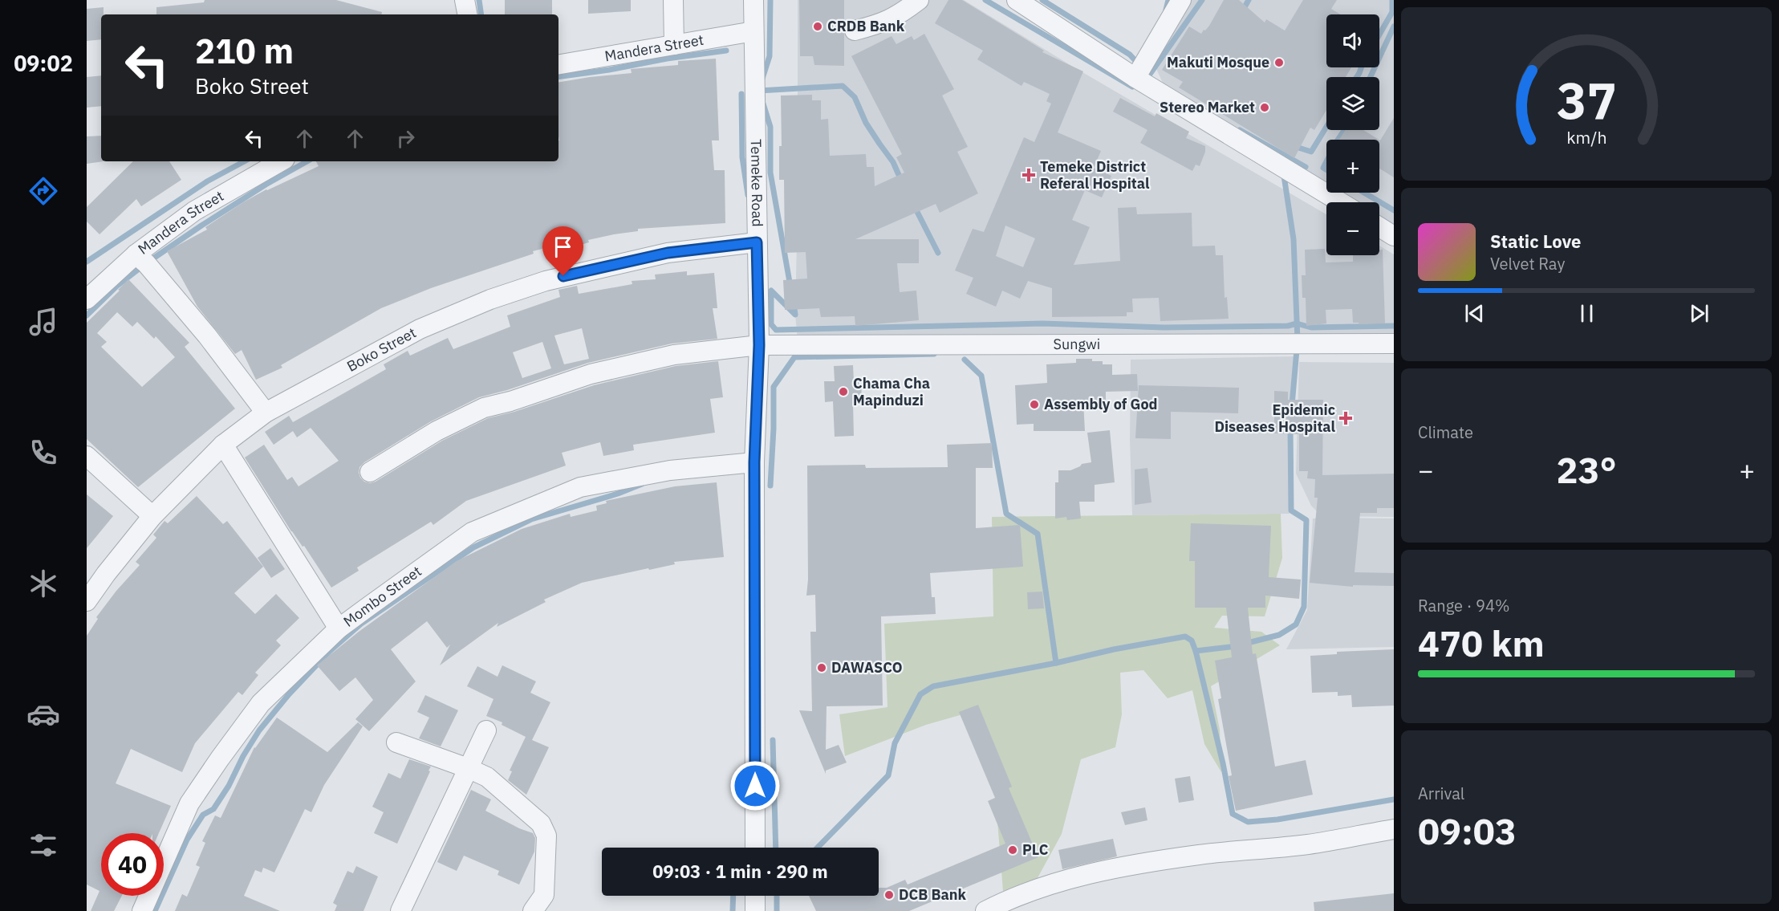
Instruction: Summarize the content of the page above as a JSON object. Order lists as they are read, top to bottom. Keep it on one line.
{"streets":{"street":["Mandera Street","Temeke Road","Sungwi","Boko Street","Mombo Street"]},"crossings":[["Mandera Street","Temeke Road"],["Temeke Road","Sungwi"],["Temeke Road","Boko Street"],["Temeke Road","Mombo Street"]],"places":{"other":["CRDB Bank","Makuti Mosque","Stereo Market","Chama Cha Mapinduzi","Assembly of God","DAWASCO","PLC","DCB Bank"],"health":["Temeke District Referal Hospital","Epidemic Diseases Hospital"]},"page":{"tabs":"09:02","map_buttons":["+","−"],"turn":["210 m","Boko Street"],"song":["Static Love","Velvet Ray"],"tile":["Climate",["Range · 94%","470 km"],["Arrival","09:03"]],"heat":["−","23°","+"],"limit":"40","trip":"09:03 · 1 min · 290 m","gauge":["37","km/h"]}}
